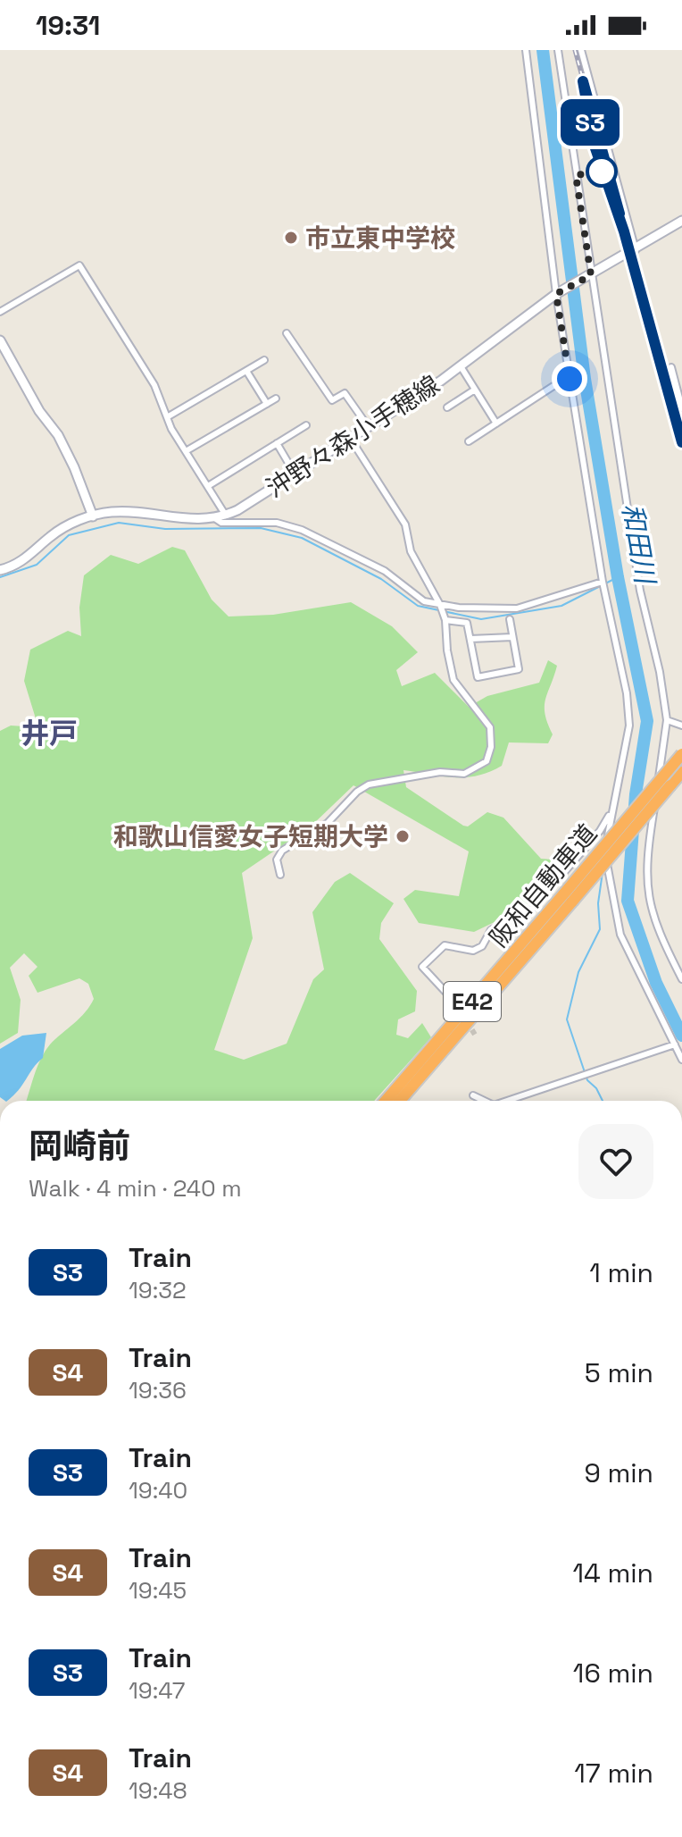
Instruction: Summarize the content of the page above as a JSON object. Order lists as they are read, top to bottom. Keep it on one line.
{"streets":{"highway":["阪和自動車道","E42"],"main road":["沖野々森小手穂線"]},"districts":["井戸"],"water":["和田川"],"places":["市立東中学校","和歌山信愛女子短期大学"],"page":{"status":"19:31","on_map":"S3","heading":["岡崎前","Walk · 4 min · 240 m"],"list":[{"mark":"S3","name":"Train","note":"19:32","value":"1 min"},{"mark":"S4","name":"Train","note":"19:36","value":"5 min"},{"mark":"S3","name":"Train","note":"19:40","value":"9 min"},{"mark":"S4","name":"Train","note":"19:45","value":"14 min"},{"mark":"S3","name":"Train","note":"19:47","value":"16 min"},{"mark":"S4","name":"Train","note":"19:48","value":"17 min"}]}}
